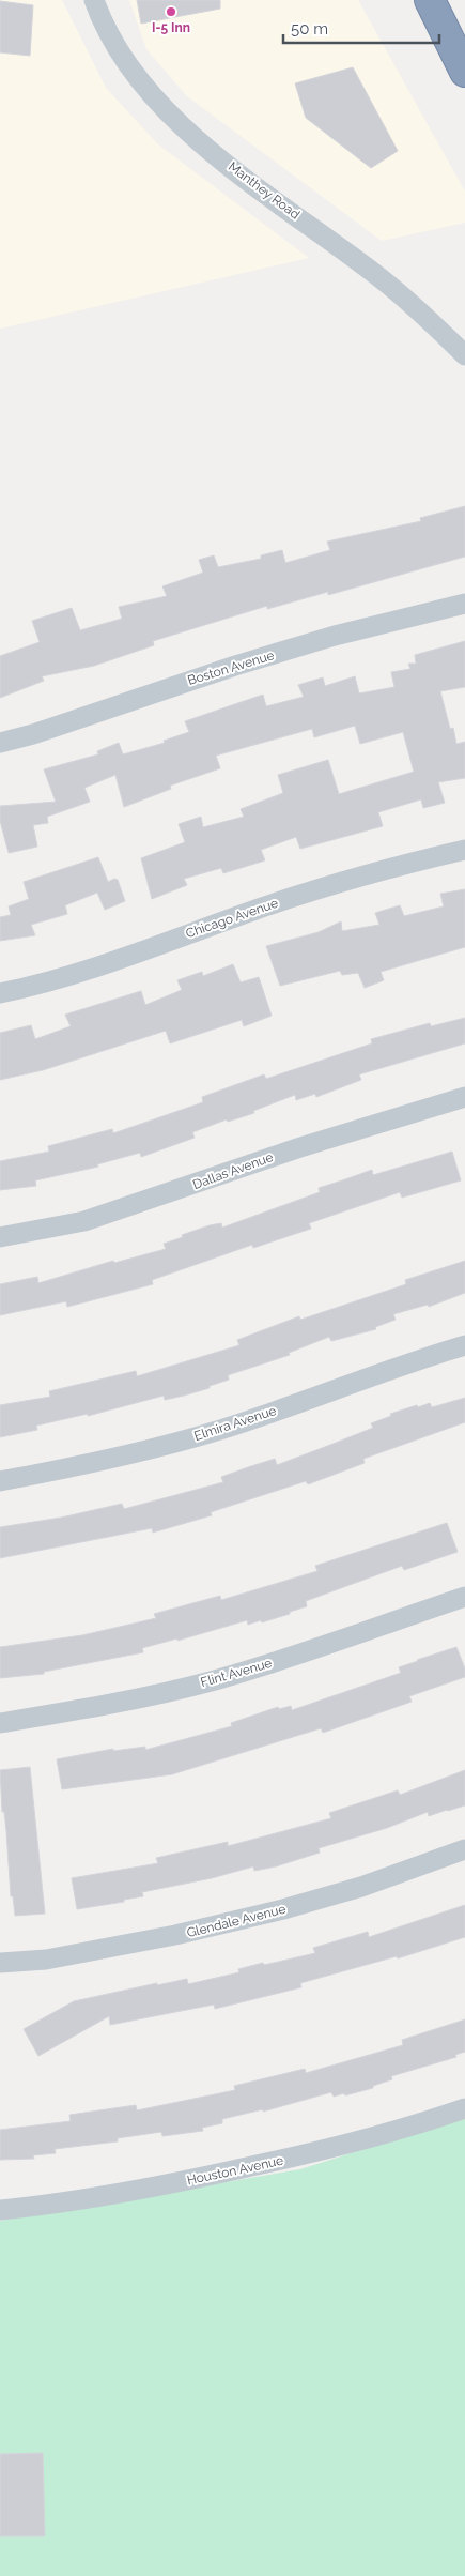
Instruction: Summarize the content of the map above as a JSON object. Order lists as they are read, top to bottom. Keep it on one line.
{"streets":{"street":["Manthey Road","Boston Avenue","Chicago Avenue","Dallas Avenue","Elmira Avenue","Flint Avenue","Glendale Avenue","Houston Avenue"]},"places":["I-5 Inn"],"scale_bar":"50 m"}
